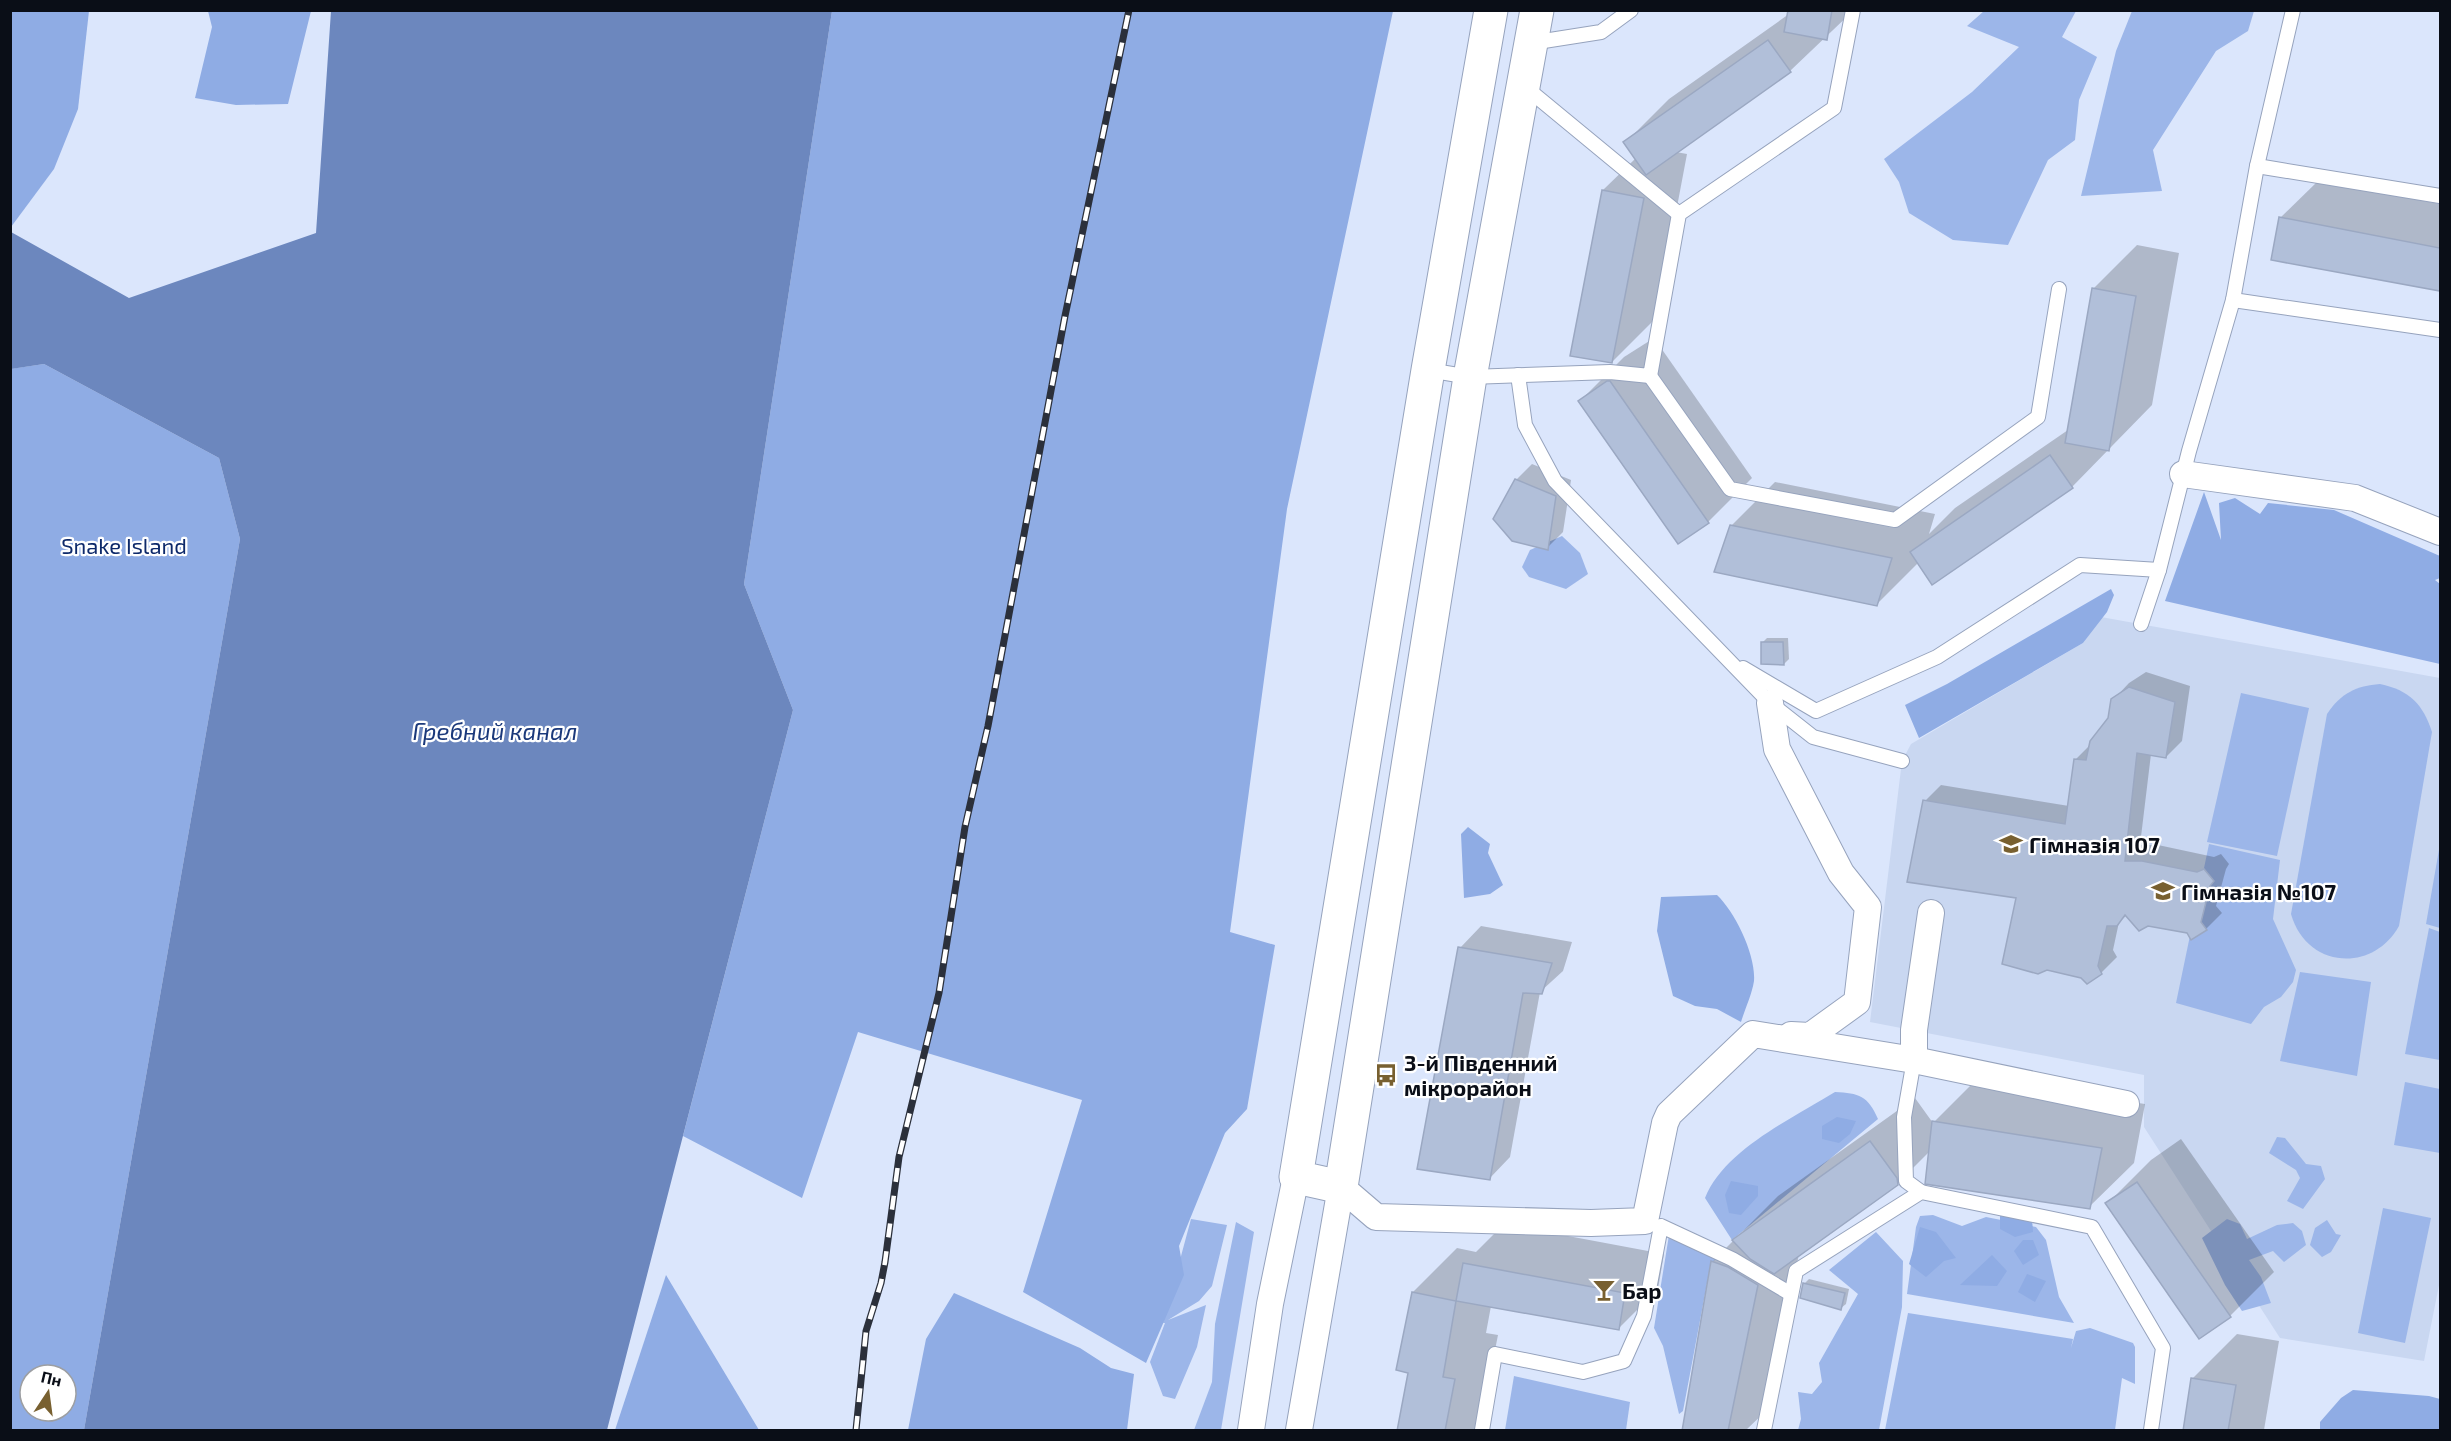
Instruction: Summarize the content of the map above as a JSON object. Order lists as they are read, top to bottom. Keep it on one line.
{"water":["Гребний канал"],"parks":["Snake Island"],"places":{"school or university":["Гімназія 107","Гімназія №107"],"bus stop":["3-й Південний мікрорайон"],"bar":["Бар"]},"north":"top"}
